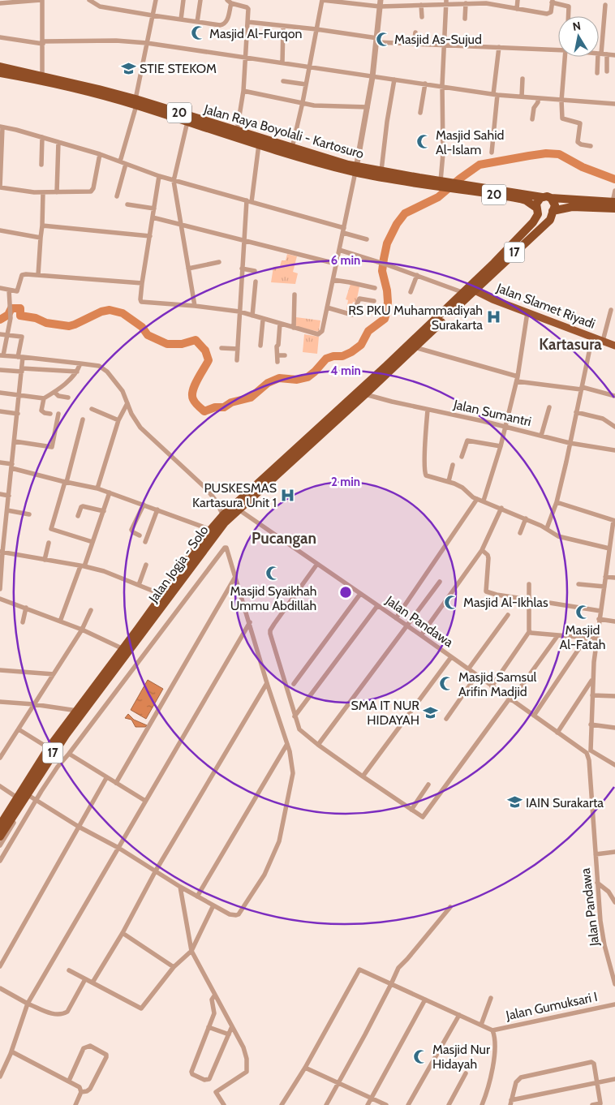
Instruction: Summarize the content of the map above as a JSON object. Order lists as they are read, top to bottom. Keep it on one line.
{"streets":{"highway":["20","Jalan Raya Boyolali - Kartosuro","17","Jalan Jogja - Solo"],"main road":["Jalan Slamet Riyadi"],"street":["Jalan Sumantri","Jalan Pandawa","Jalan Gumuksari I"]},"crossings":[["Jalan Raya Boyolali - Kartosuro","17"],["17","Jalan Slamet Riyadi"],["17","Jalan Jogja - Solo"],["Jalan Sumantri","Jalan Jogja - Solo"],["Jalan Jogja - Solo","Jalan Pandawa"]],"districts":["Kartasura","Pucangan"],"places":{"mosque":["Masjid Al-Furqon","Masjid As-Sujud","Masjid Sahid Al-Islam","Masjid Syaikhah Ummu Abdillah","Masjid Al-Ikhlas","Masjid Al-Fatah","Masjid Samsul Arifin Madjid","Masjid Nur Hidayah"],"school or university":["STIE STEKOM","SMA IT NUR HIDAYAH","IAIN Surakarta"],"hospital":["RS PKU Muhammadiyah Surakarta","PUSKESMAS Kartasura Unit 1"]},"north":"top","rings":["6 min","4 min","2 min"]}
